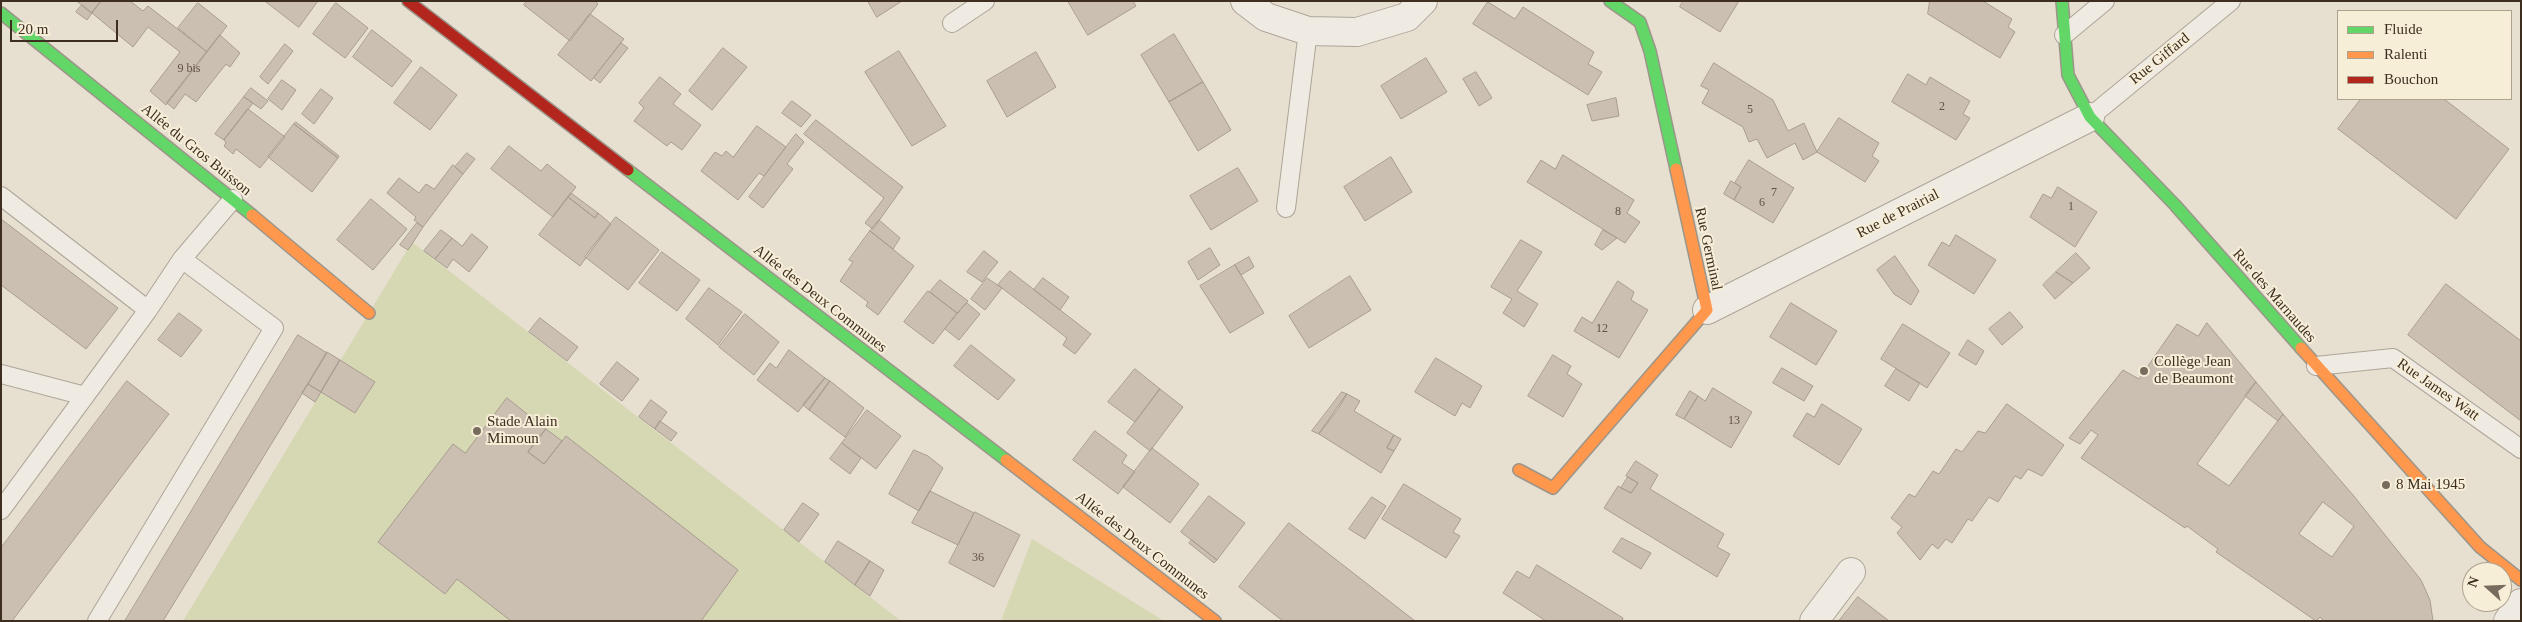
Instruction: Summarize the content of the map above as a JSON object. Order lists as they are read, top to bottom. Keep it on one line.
{"streets":{"street":["Allée du Gros Buisson","Rue de Prairial","Rue Germinal","Rue des Marnaudes","Allée des Deux Communes"],"lane":["Rue Giffard","Rue James Watt"]},"crossings":[["Rue Giffard","Rue de Prairial"],["Rue Giffard","Rue des Marnaudes"],["Rue de Prairial","Rue Germinal"],["Rue de Prairial","Rue des Marnaudes"],["Rue des Marnaudes","Rue James Watt"]],"places":["Collège Jean de Beaumont","Stade Alain Mimoun","8 Mai 1945"],"house_numbers":["9 bis","2","5","7","6","1","8","12","13","36"],"legend":["Fluide","Ralenti","Bouchon"],"scale_bar":"20 m","north":"left"}
